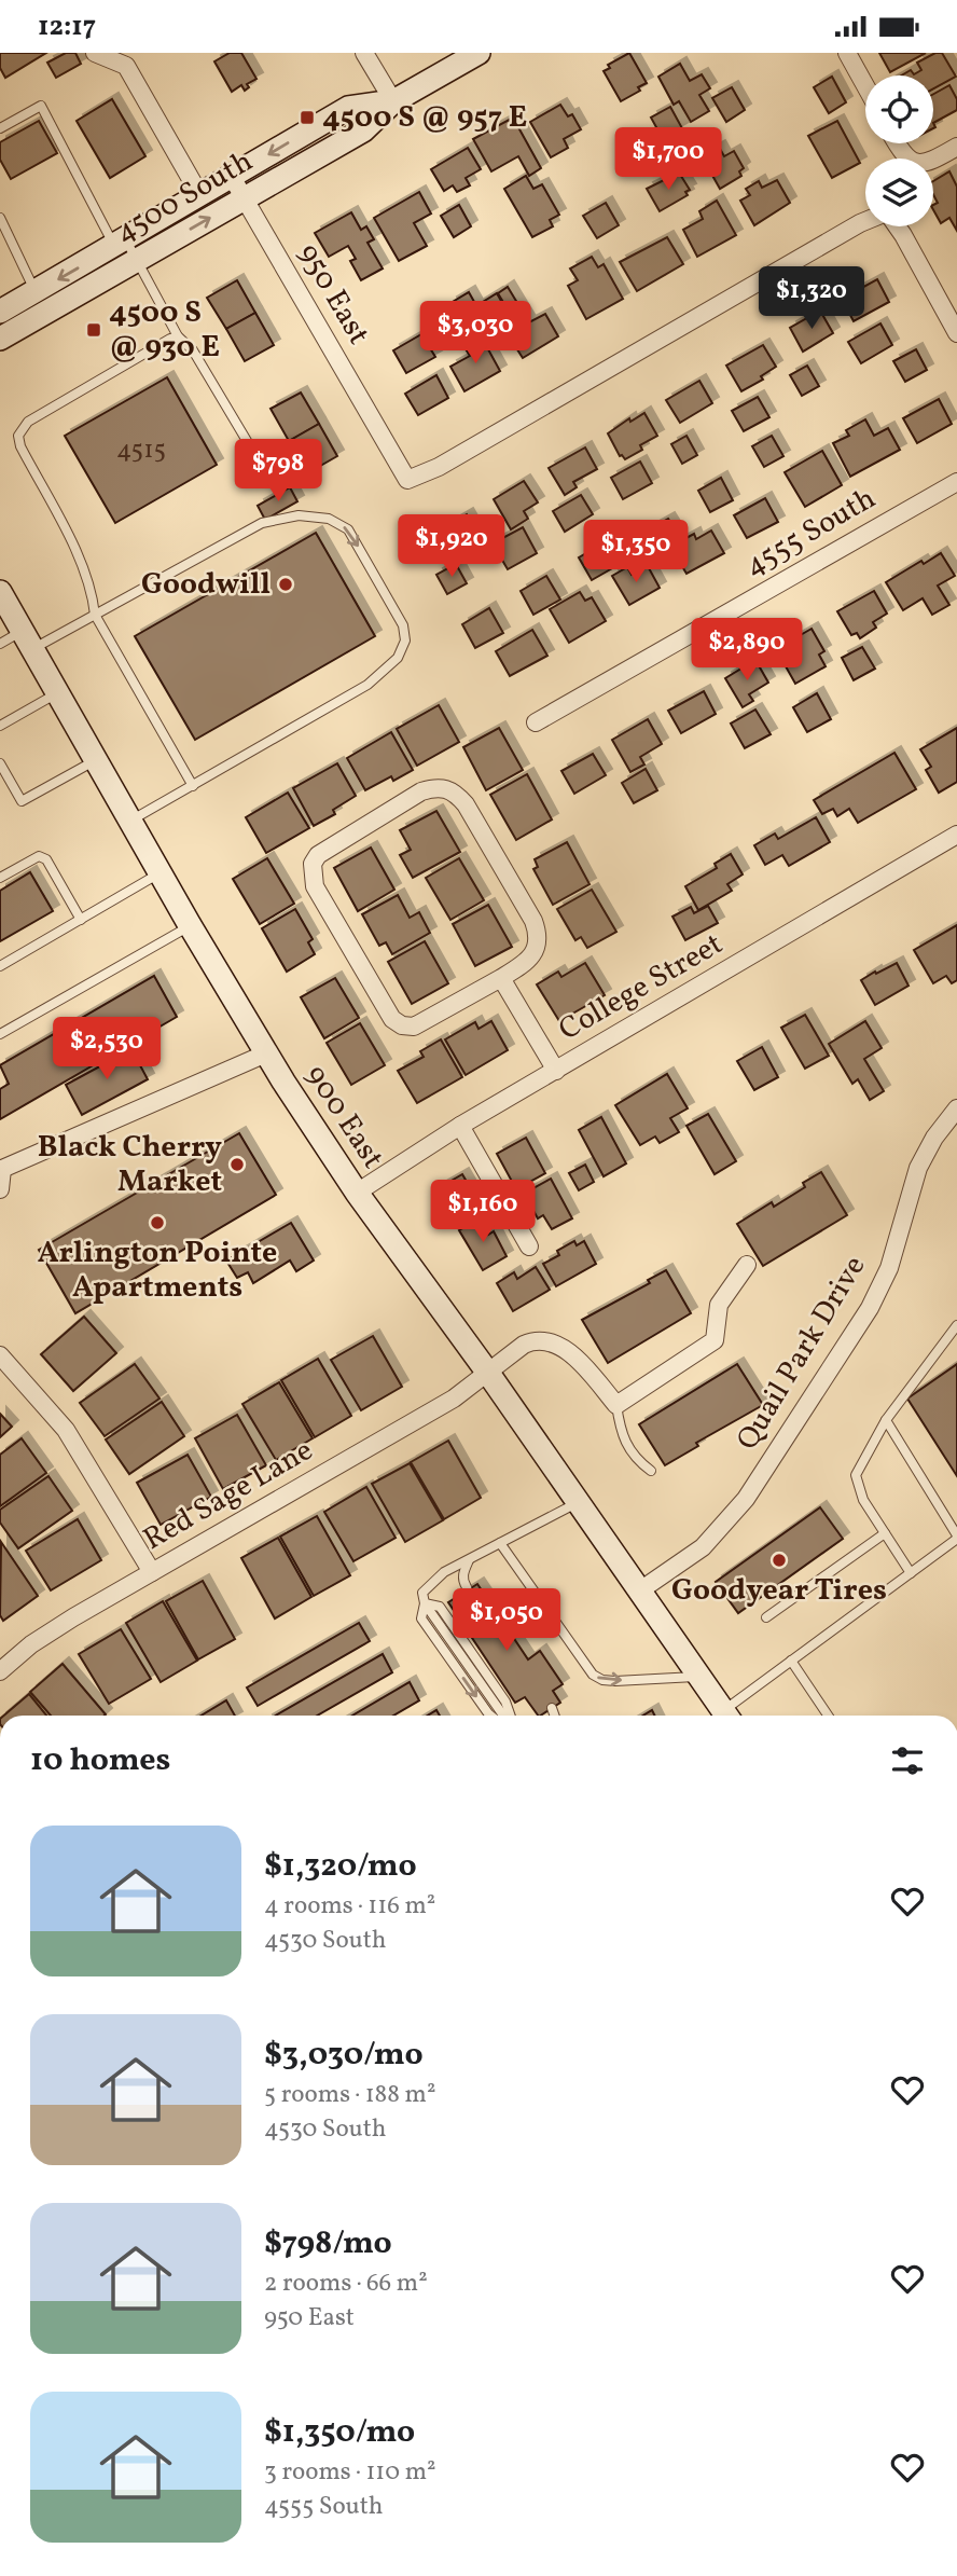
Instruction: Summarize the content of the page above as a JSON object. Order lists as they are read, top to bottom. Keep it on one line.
{"streets":{"main road":["4500 South","900 East"],"street":["950 East","4555 South","College Street","Quail Park Drive","Red Sage Lane"]},"crossings":[["4500 South","950 East"],["College Street","900 East"],["900 East","Quail Park Drive"],["900 East","Red Sage Lane"]],"places":{"transit":["4500 S @ 957 E","4500 S @ 930 E"],"other":["Goodwill","Black Cherry Market","Arlington Pointe Apartments","Goodyear Tires"]},"house_numbers":["4515"],"page":{"status":"12:17","price":["$1,700","$1,320","$3,030","$798","$1,920","$1,350","$2,890","$2,530","$1,160","$1,050"],"heading":"10 homes","list":[{"name":"$1,320/mo","note":"4 rooms · 116 m² · 4530 South"},{"name":"$3,030/mo","note":"5 rooms · 188 m² · 4530 South"},{"name":"$798/mo","note":"2 rooms · 66 m² · 950 East"},{"name":"$1,350/mo","note":"3 rooms · 110 m² · 4555 South"}]}}
